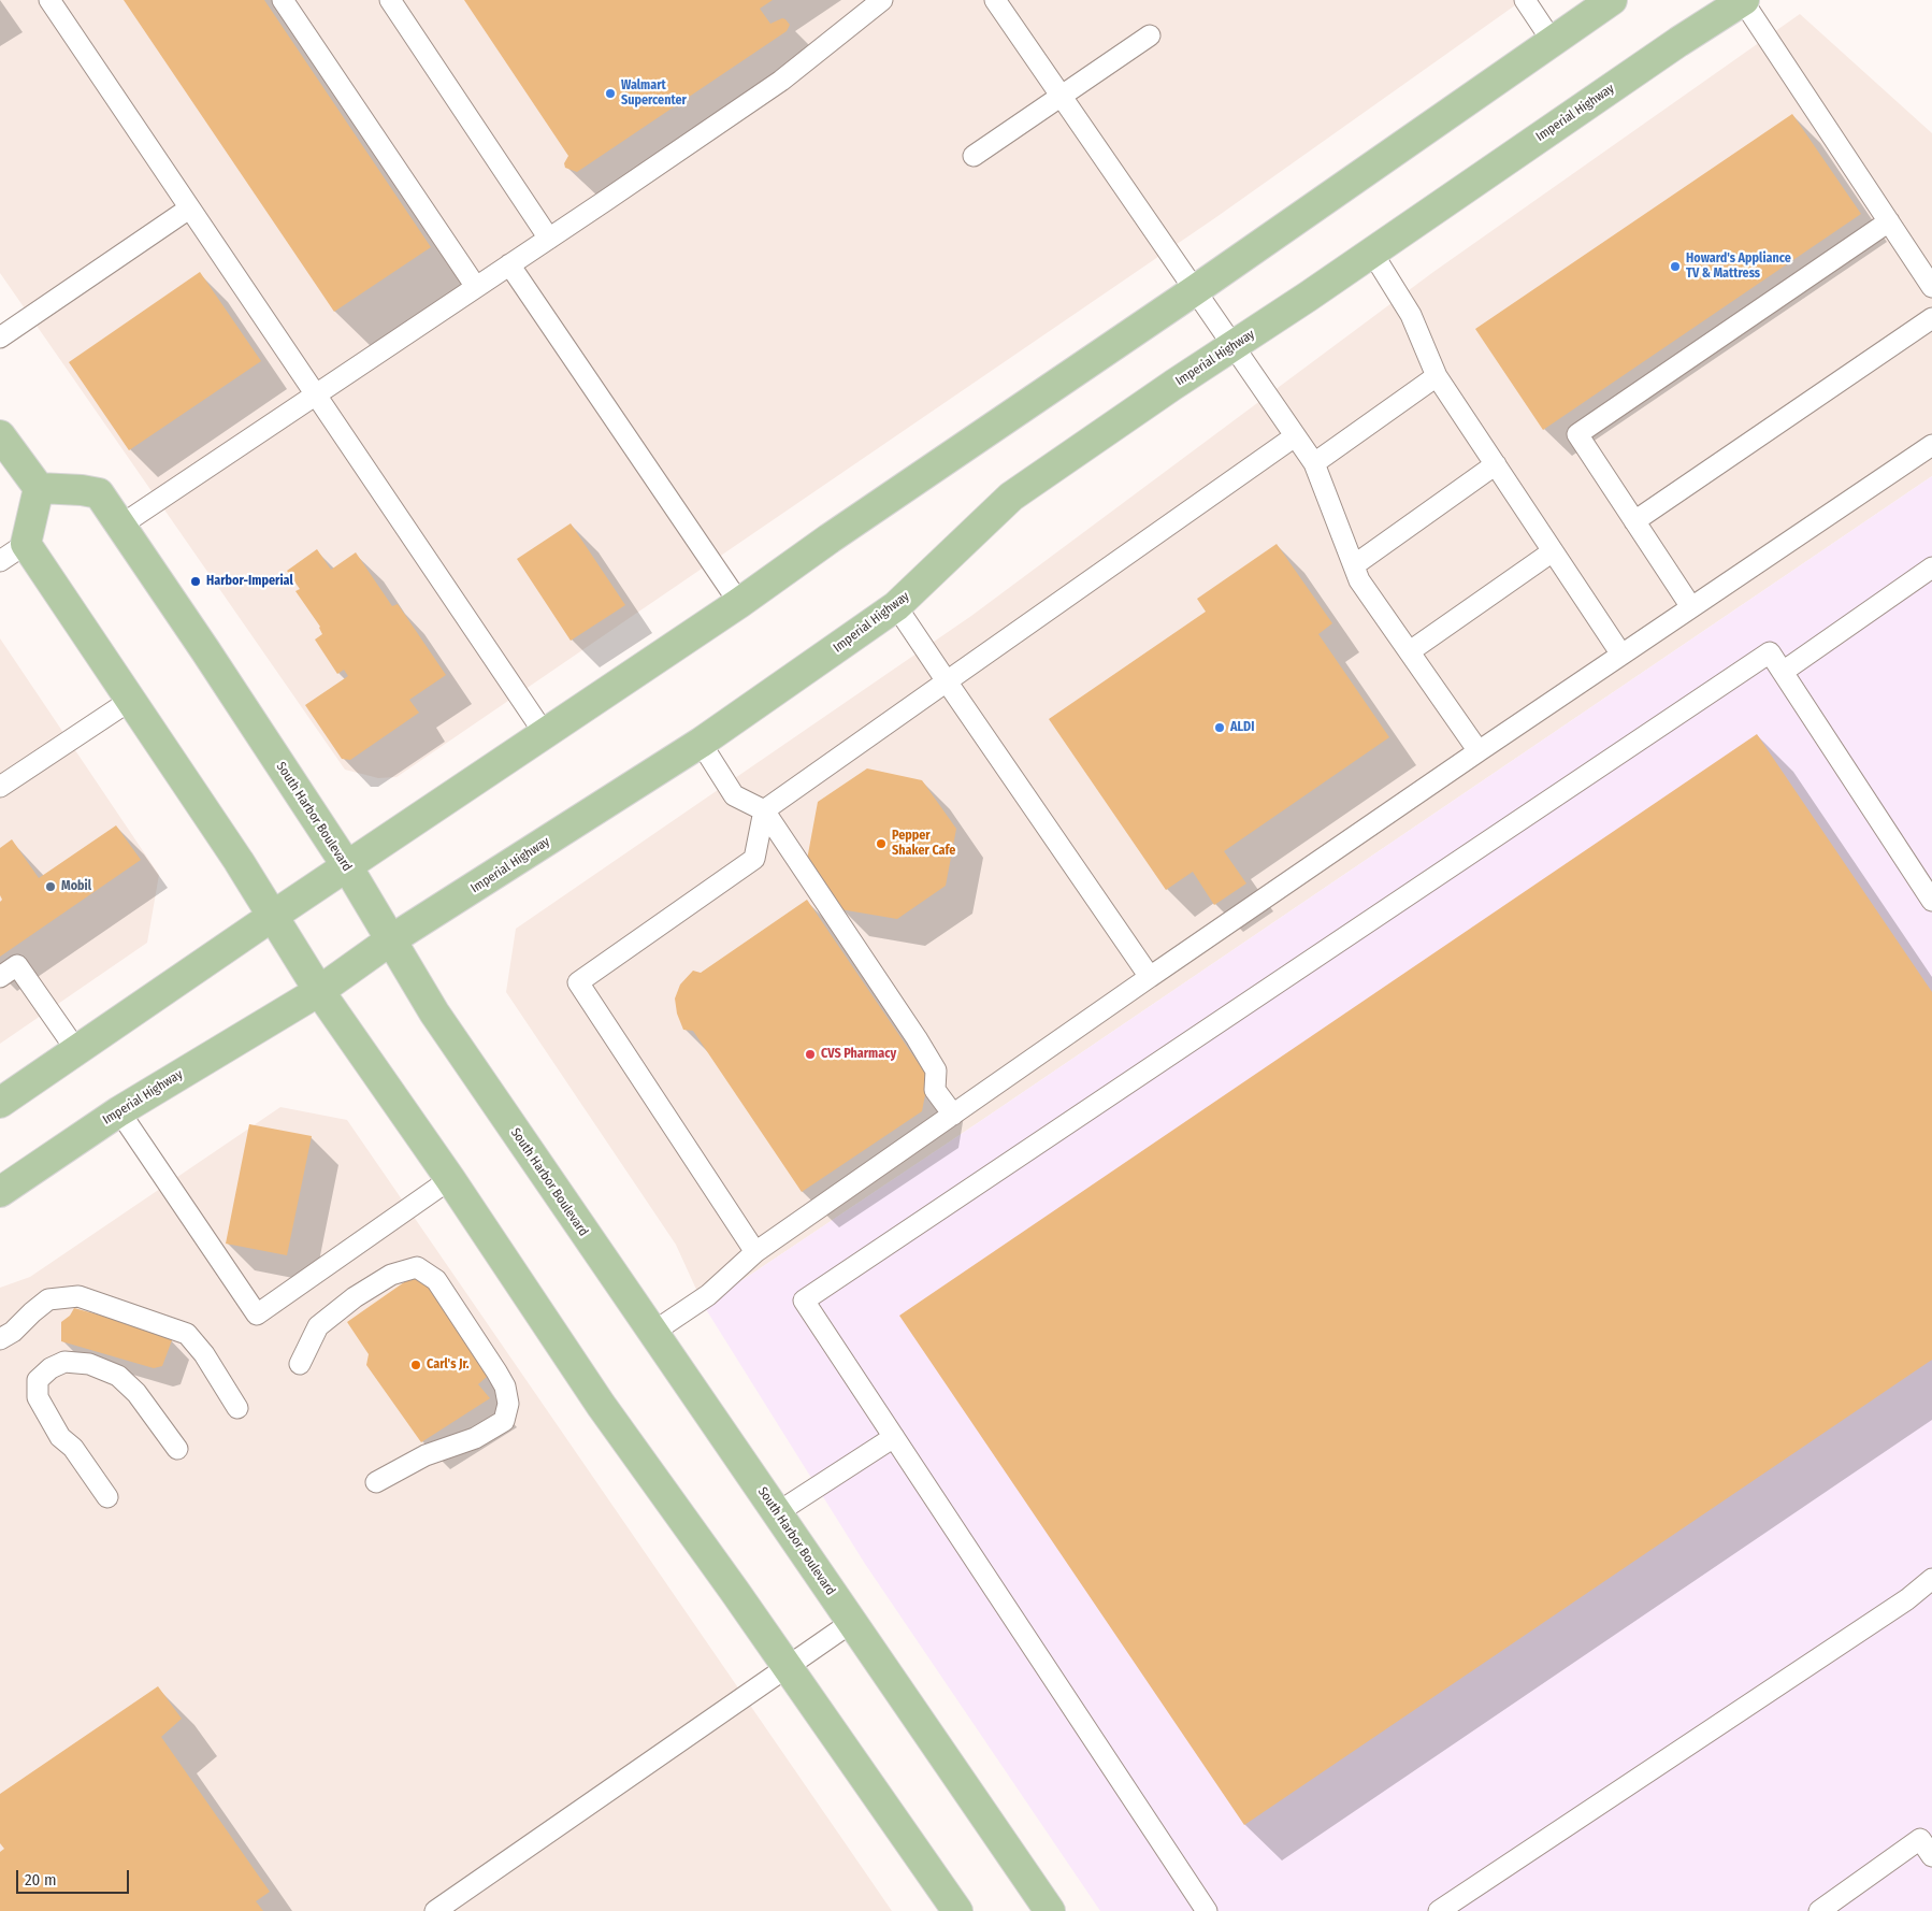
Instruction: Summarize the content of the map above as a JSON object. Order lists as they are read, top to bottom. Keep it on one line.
{"streets":{"main road":["Imperial Highway","South Harbor Boulevard"]},"crossings":[["Imperial Highway","South Harbor Boulevard"]],"places":["Walmart Supercenter","Howard's Appliance TV & Mattress","Harbor-Imperial","ALDI","Pepper Shaker Cafe","Mobil","CVS Pharmacy","Carl's Jr."],"scale_bar":"20 m"}
